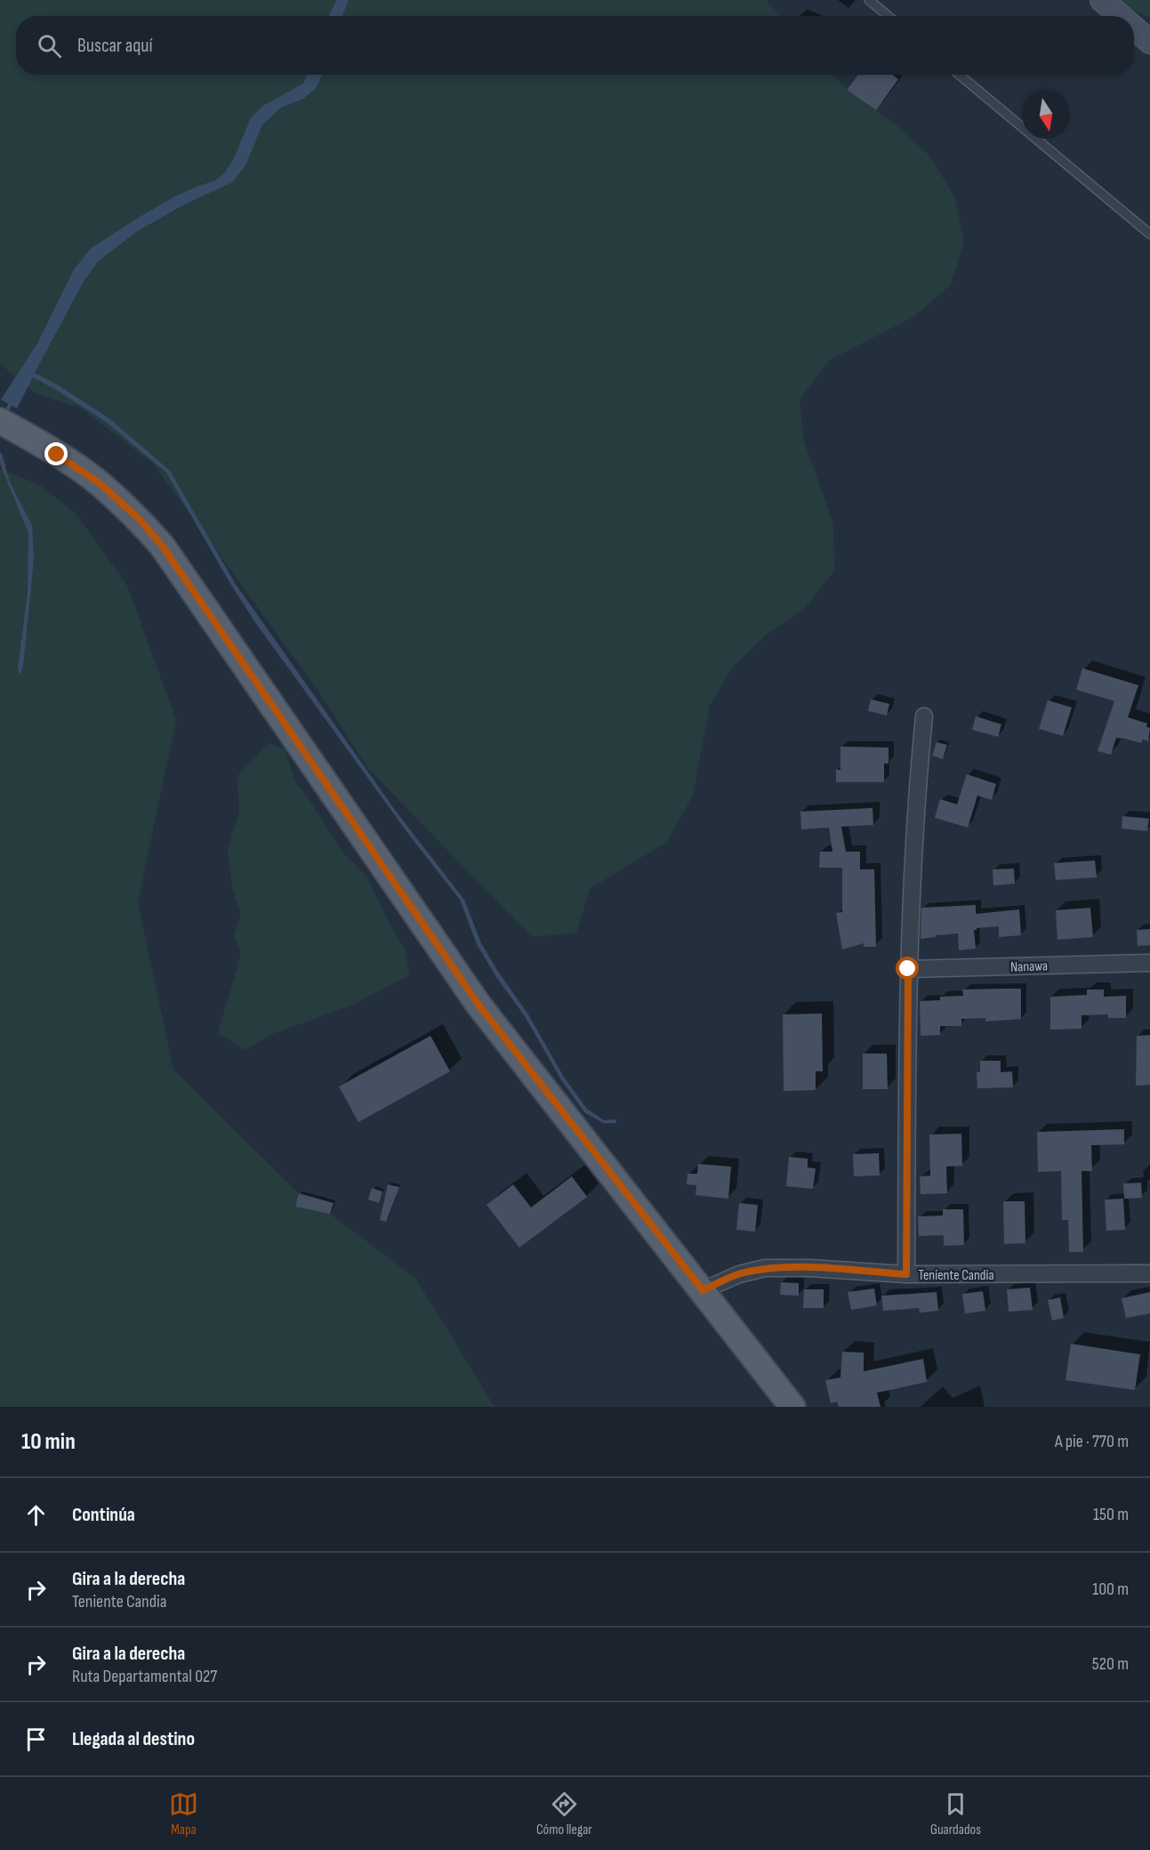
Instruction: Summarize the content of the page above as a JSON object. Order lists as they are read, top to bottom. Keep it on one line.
{"streets":{"street":["Nanawa","Teniente Candia"]},"north":"bottom","page":{"search":"Buscar aquí","heading":["10 min","A pie · 770 m"],"list":[["Continúa","150 m"],["Gira a la derecha","Teniente Candia","100 m"],["Gira a la derecha","Ruta Departamental 027","520 m"],"Llegada al destino"],"nav":["Mapa","Cómo llegar","Guardados"]}}
